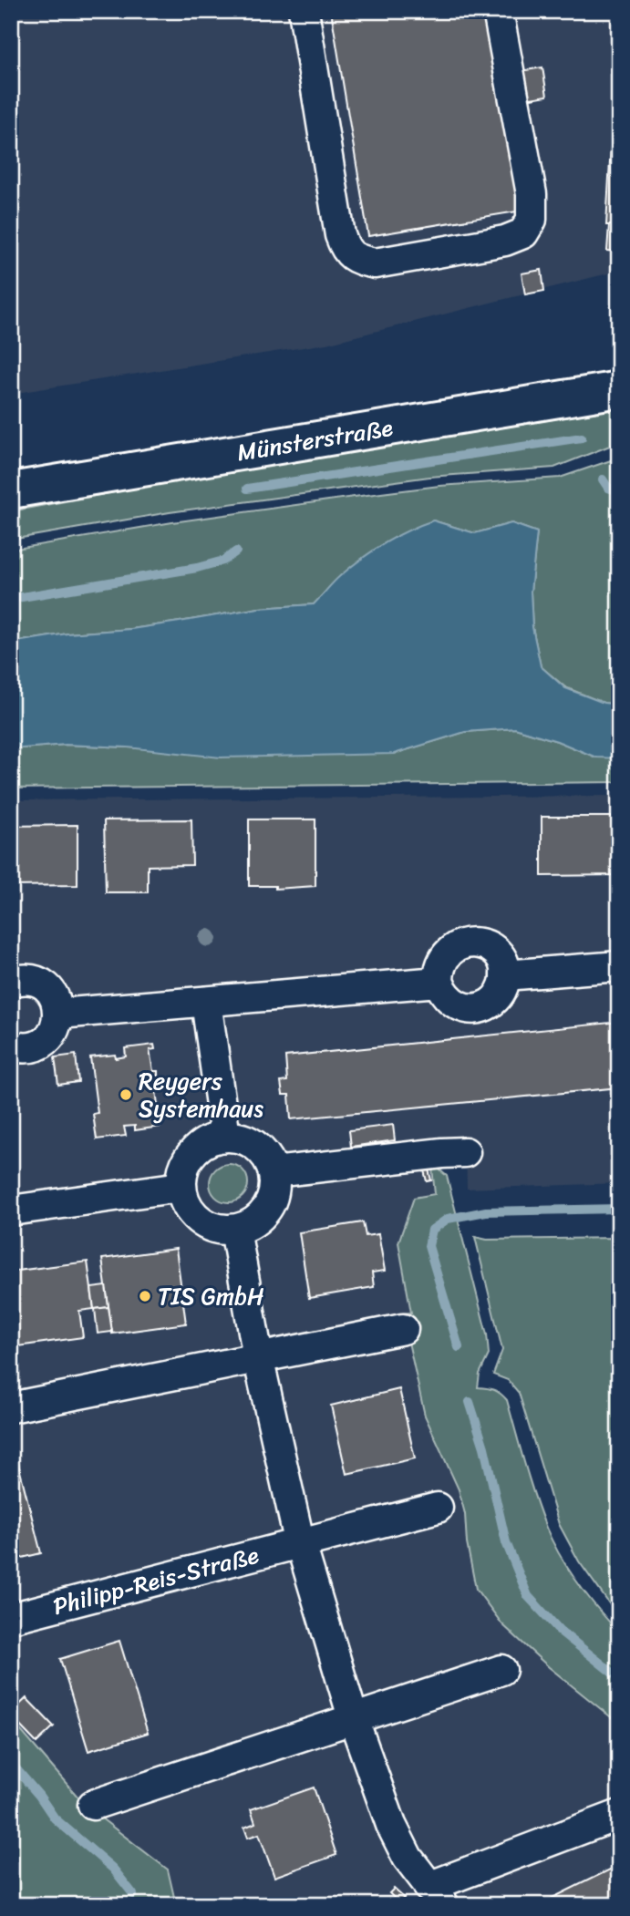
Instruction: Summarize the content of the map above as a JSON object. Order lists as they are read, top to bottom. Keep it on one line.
{"streets":{"main road":["Münsterstraße"],"street":["Philipp-Reis-Straße"]},"places":["Reygers Systemhaus","TIS GmbH"]}
